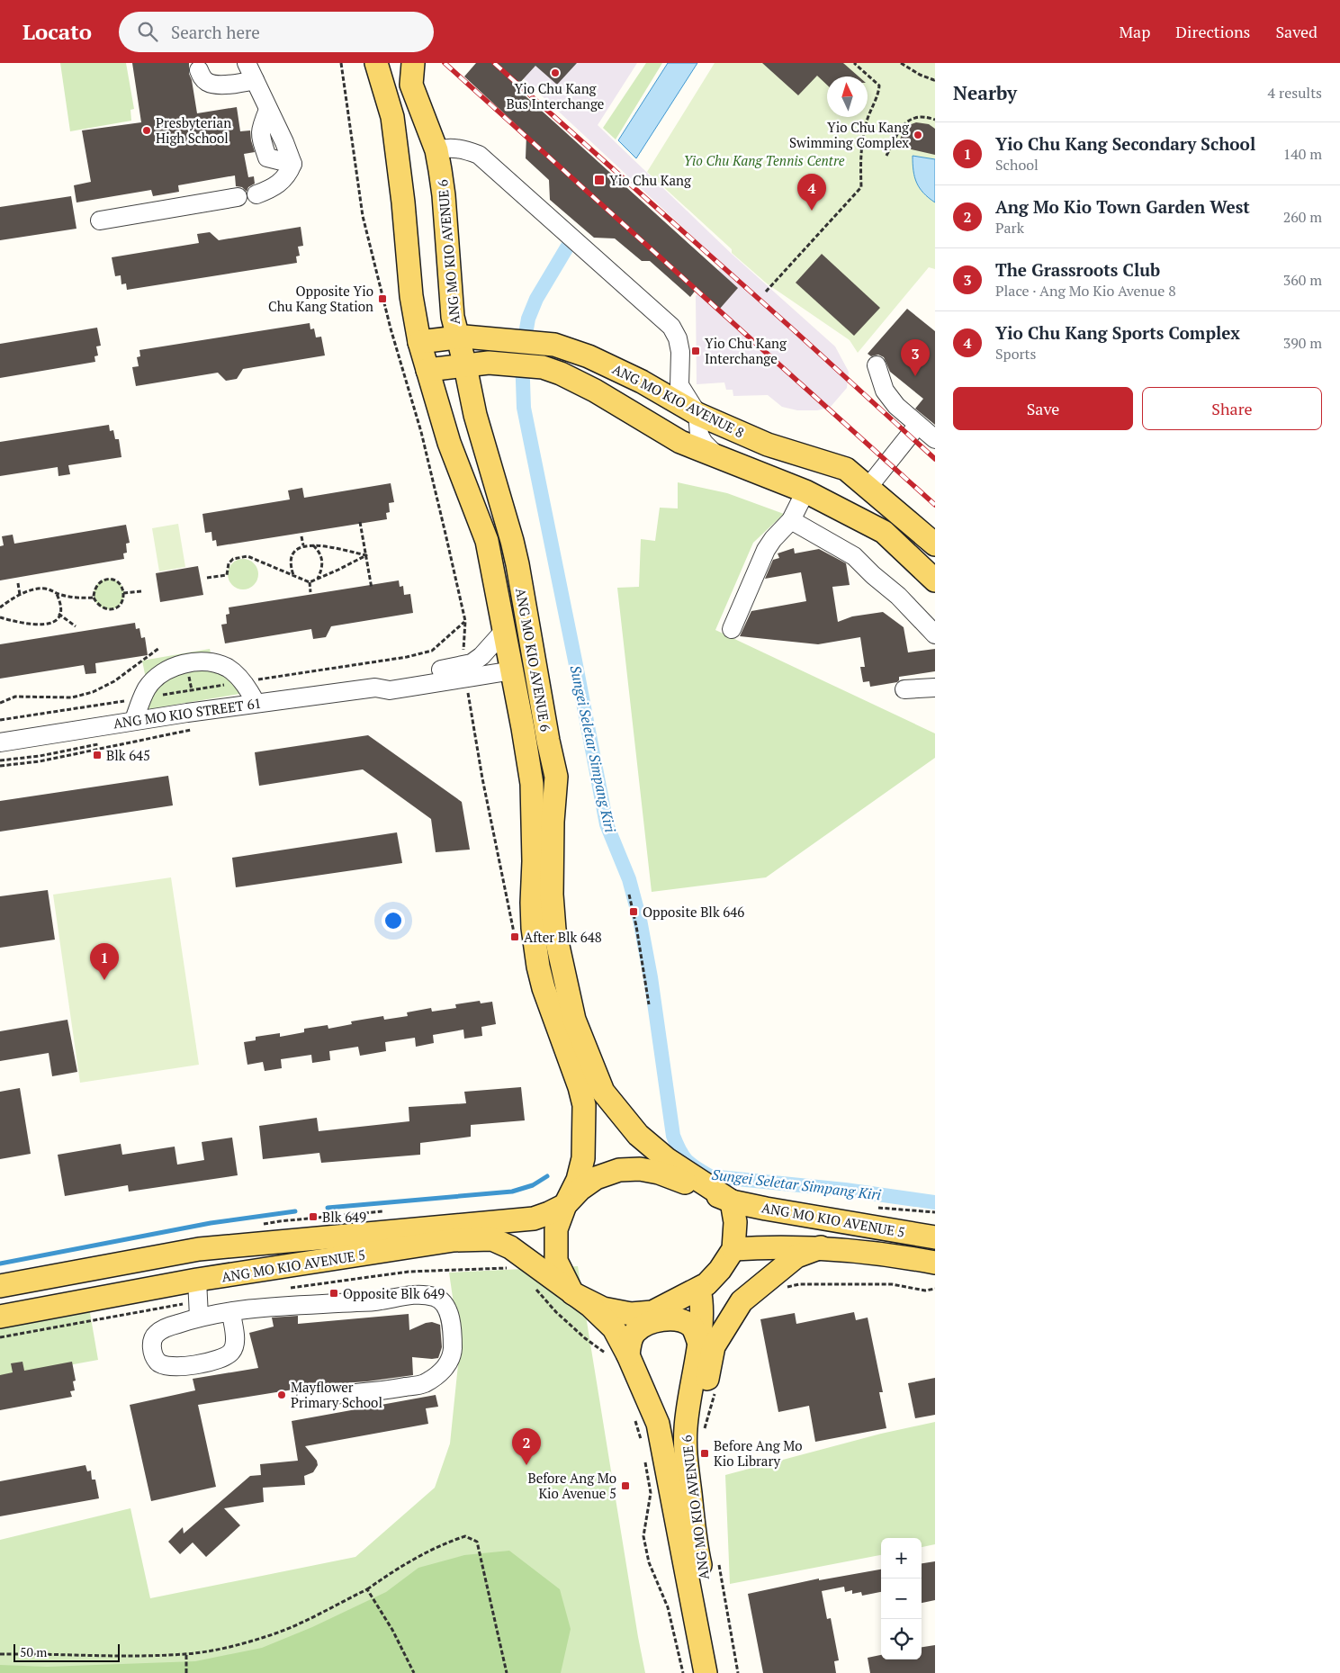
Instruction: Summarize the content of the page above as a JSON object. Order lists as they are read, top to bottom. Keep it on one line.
{"streets":{"main road":["ANG MO KIO AVENUE 6","ANG MO KIO AVENUE 8","ANG MO KIO AVENUE 5"],"street":["ANG MO KIO STREET 61"]},"crossings":[["ANG MO KIO AVENUE 6","ANG MO KIO AVENUE 8"],["ANG MO KIO AVENUE 6","ANG MO KIO STREET 61"],["ANG MO KIO AVENUE 6","ANG MO KIO AVENUE 5"]],"water":["Sungei Seletar Simpang Kiri"],"parks":["Yio Chu Kang Tennis Centre"],"places":{"other":["Yio Chu Kang Bus Interchange","Presbyterian High School","Yio Chu Kang Swimming Complex","Mayflower Primary School"],"transit":["Yio Chu Kang","Opposite Yio Chu Kang Station","Yio Chu Kang Interchange","Blk 645","Opposite Blk 646","After Blk 648","Blk 649","Opposite Blk 649","Before Ang Mo Kio Library","Before Ang Mo Kio Avenue 5"]},"scale_bar":"50 m","north":"top","page":{"header":"Locato","search":"Search here","nav":["Map","Directions","Saved"],"heading":["Nearby","4 results"],"list":[{"mark":"1","name":"Yio Chu Kang Secondary School","note":"School","value":"140 m"},{"mark":"2","name":"Ang Mo Kio Town Garden West","note":"Park","value":"260 m"},{"mark":"3","name":"The Grassroots Club","note":"Place · Ang Mo Kio Avenue 8","value":"360 m"},{"mark":"4","name":"Yio Chu Kang Sports Complex","note":"Sports","value":"390 m"}],"pins":["4","3","1","2"],"buttons":["Save","Share"],"map_buttons":["+","−"],"scale":"50 m"}}
